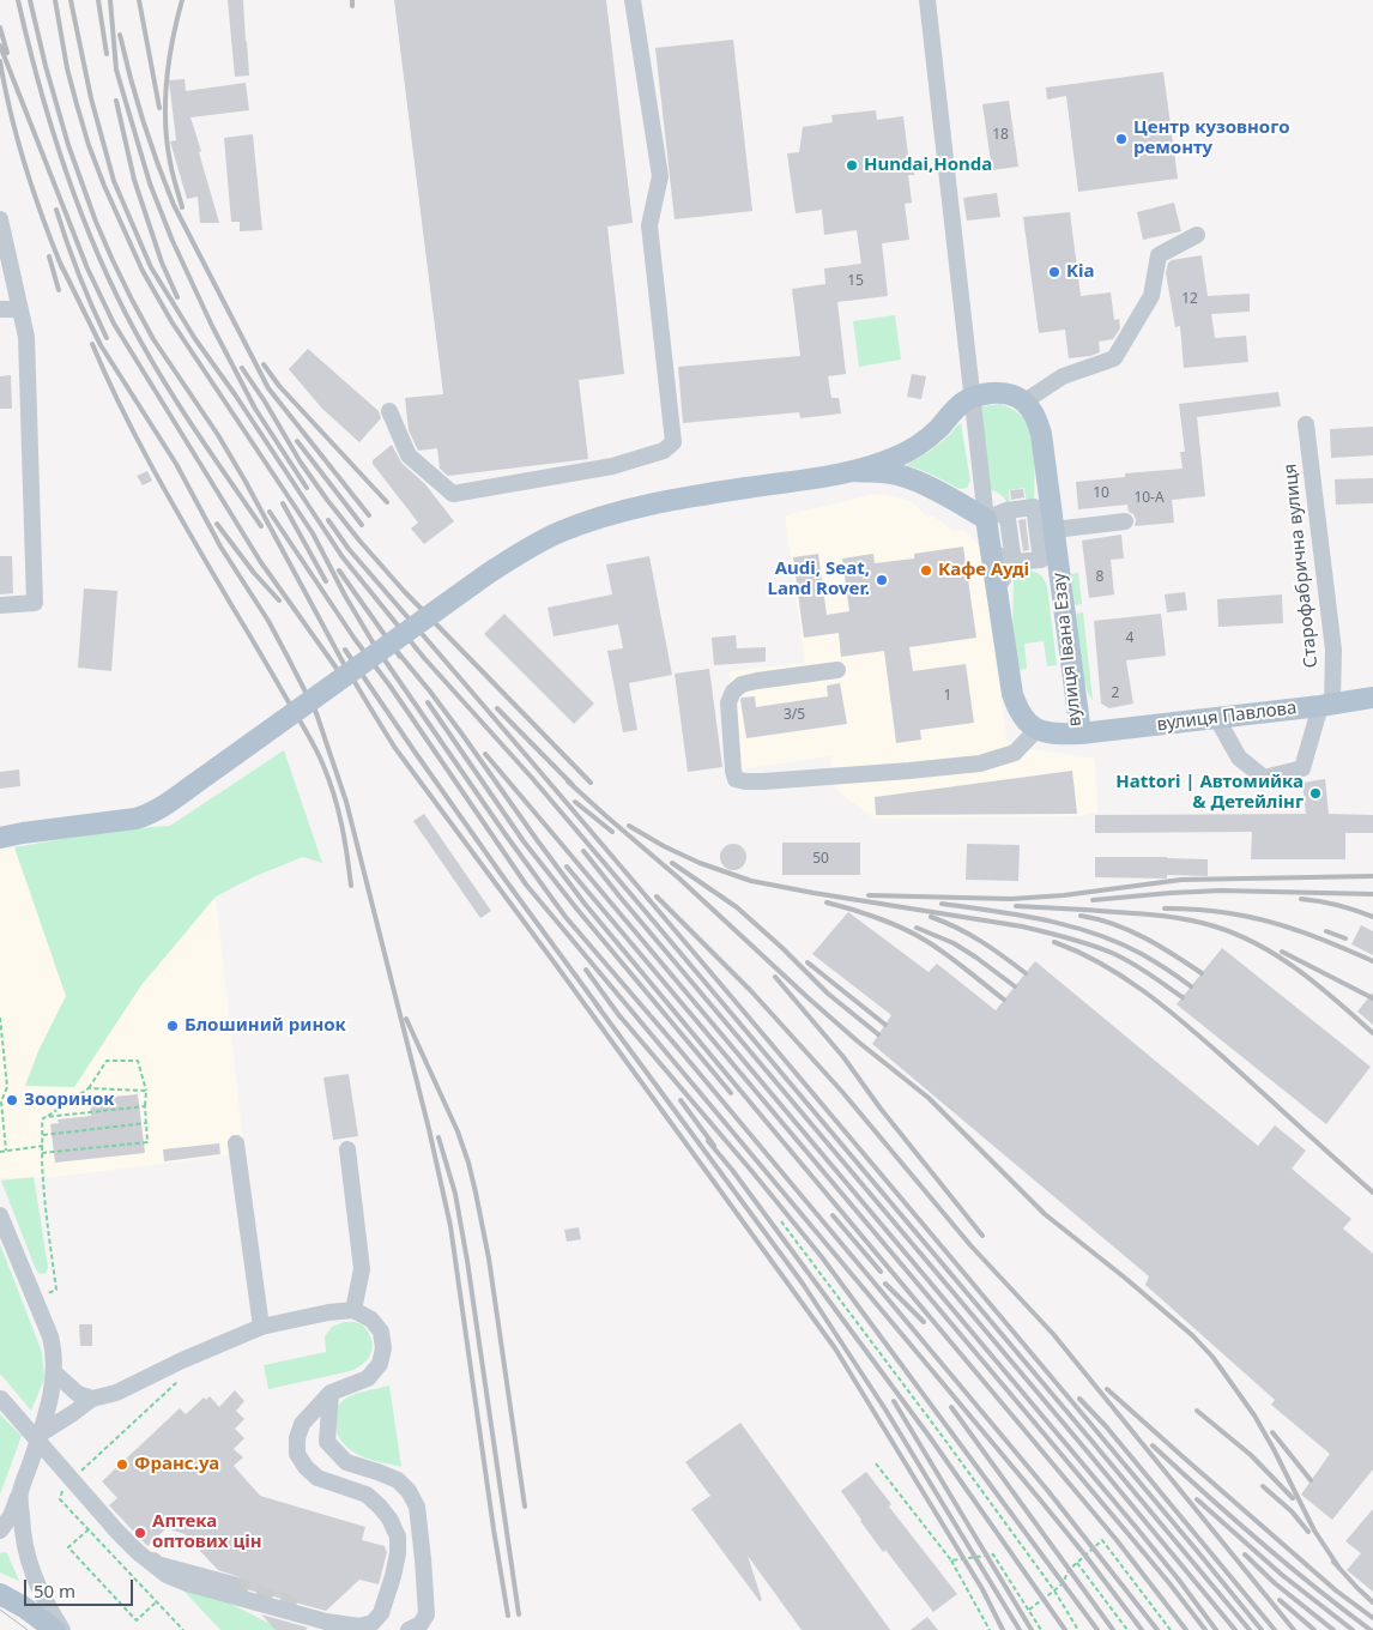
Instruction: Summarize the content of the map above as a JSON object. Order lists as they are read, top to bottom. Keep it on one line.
{"streets":{"main road":["вулиця Івана Езау","вулиця Павлова"],"street":["Старофабрична вулиця"]},"crossings":[["Старофабрична вулиця","вулиця Павлова"],["вулиця Івана Езау","вулиця Павлова"]],"places":["Центр кузовного ремонту","Hundai,Honda","Kia","Кафе Ауді","Audi, Seat, Land Rover.","Hattori | Автомийка & Детейлінг","Блошиний ринок","Зооринок","Франс.уа","Аптека оптових цін"],"house_numbers":["18","15","12","10","10-А","8","4","2","1","3/5","50"],"scale_bar":"50 m"}
